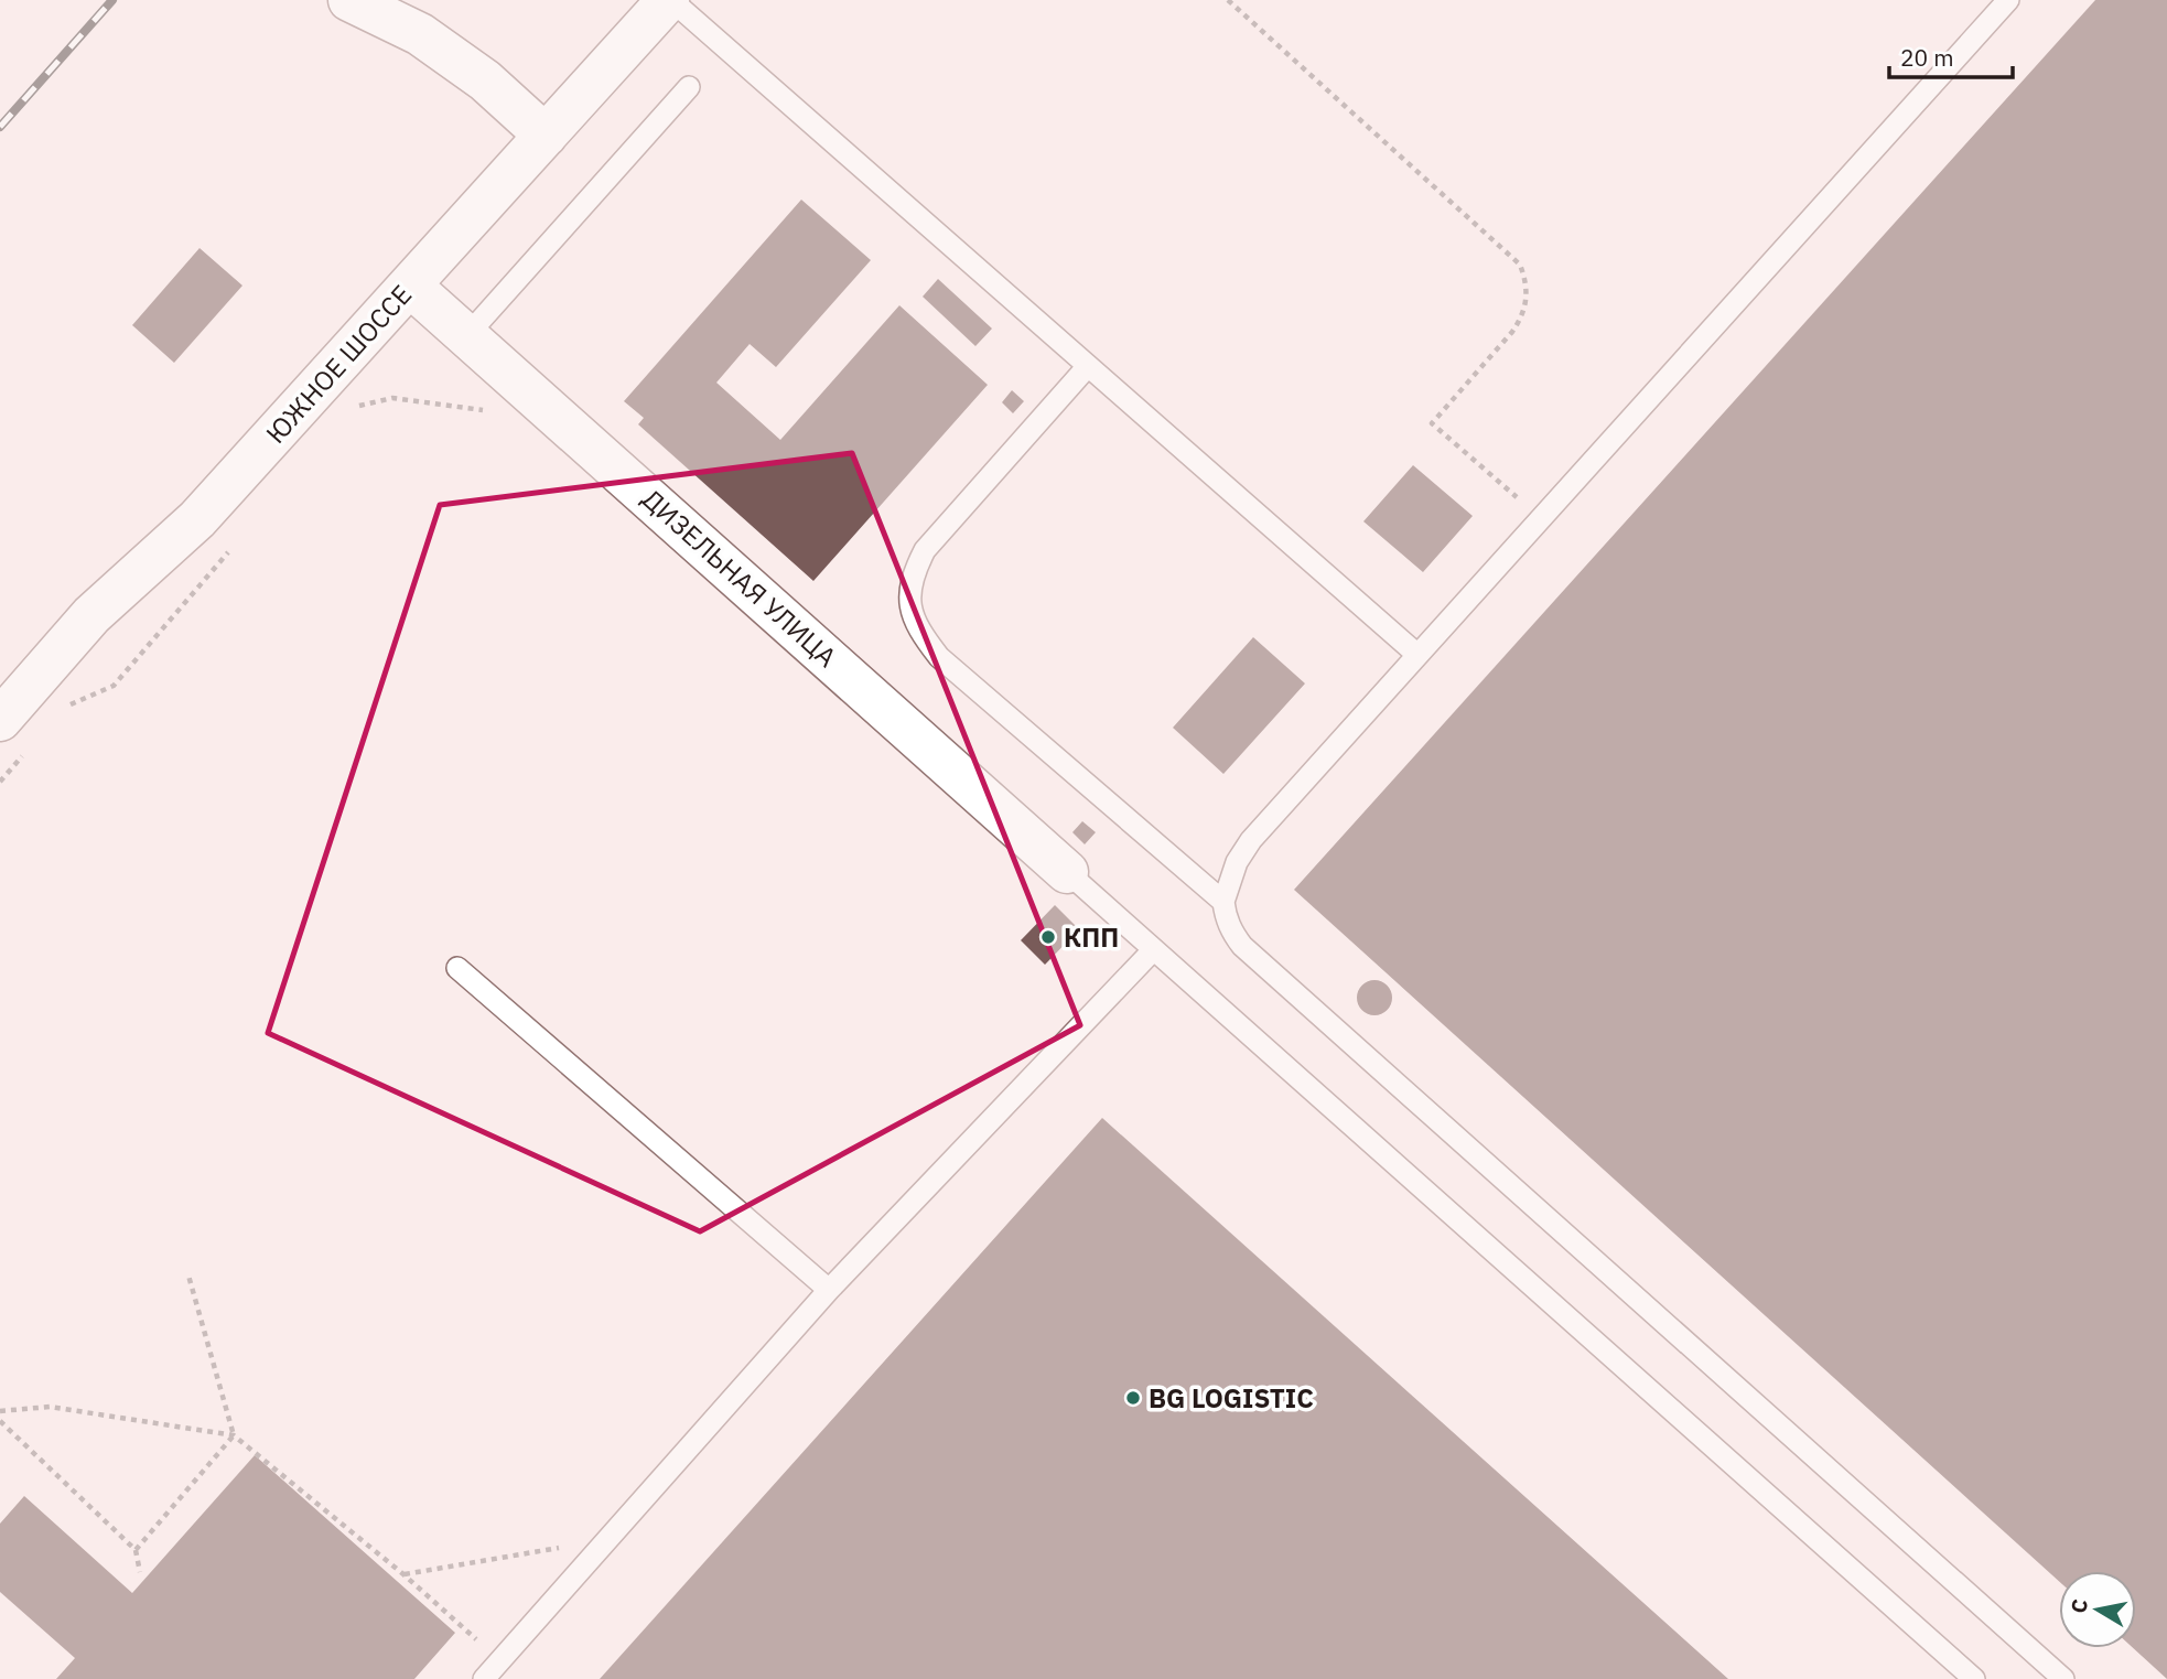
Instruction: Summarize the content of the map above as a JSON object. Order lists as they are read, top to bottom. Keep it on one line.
{"streets":{"street":["ЮЖНОЕ ШОССЕ","ДИЗЕЛЬНАЯ УЛИЦА"]},"crossings":[["ЮЖНОЕ ШОССЕ","ДИЗЕЛЬНАЯ УЛИЦА"]],"places":["КПП","BG LOGISTIC"],"scale_bar":"20 m","north":"left"}
